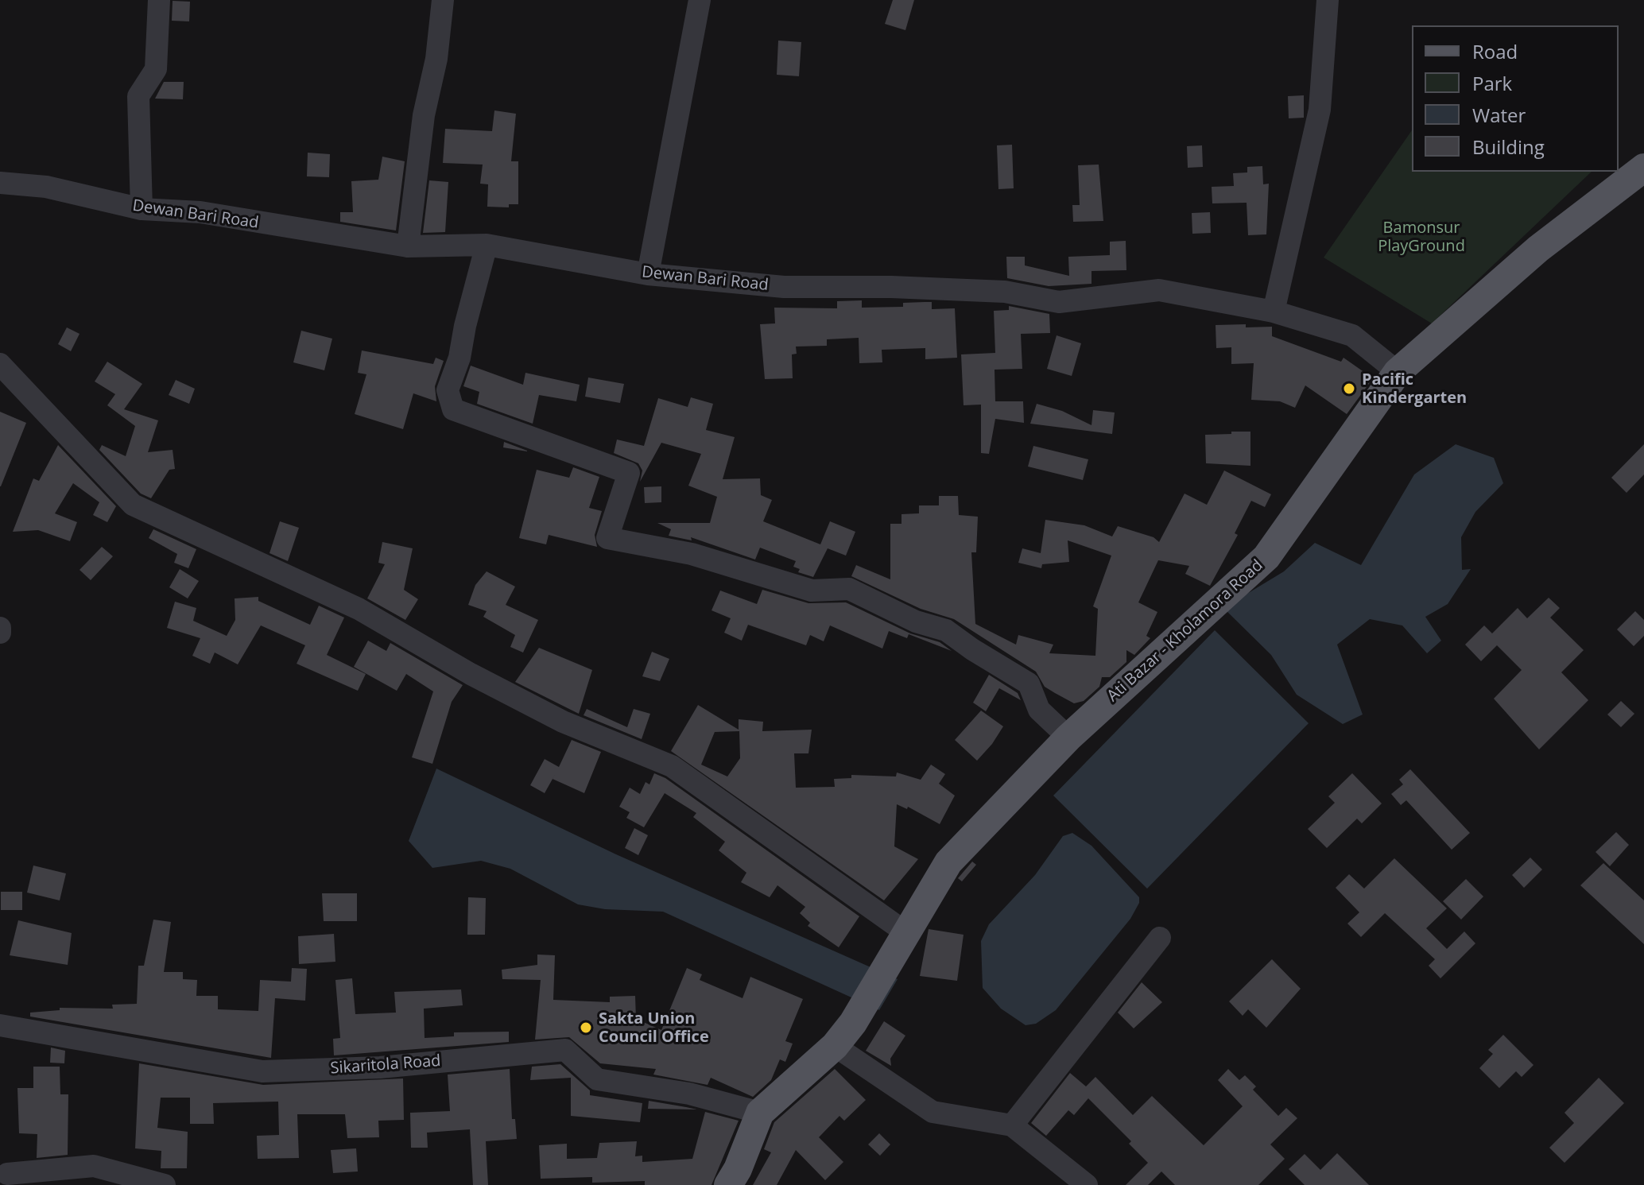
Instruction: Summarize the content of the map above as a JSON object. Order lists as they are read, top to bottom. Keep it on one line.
{"streets":{"main road":["Ati Bazar - Kholamora Road"],"street":["Dewan Bari Road","Sikaritola Road"]},"crossings":[["Dewan Bari Road","Ati Bazar - Kholamora Road"]],"parks":["Bamonsur PlayGround"],"places":["Pacific Kindergarten","Sakta Union Council Office"],"legend":["Road","Park","Water","Building"]}
